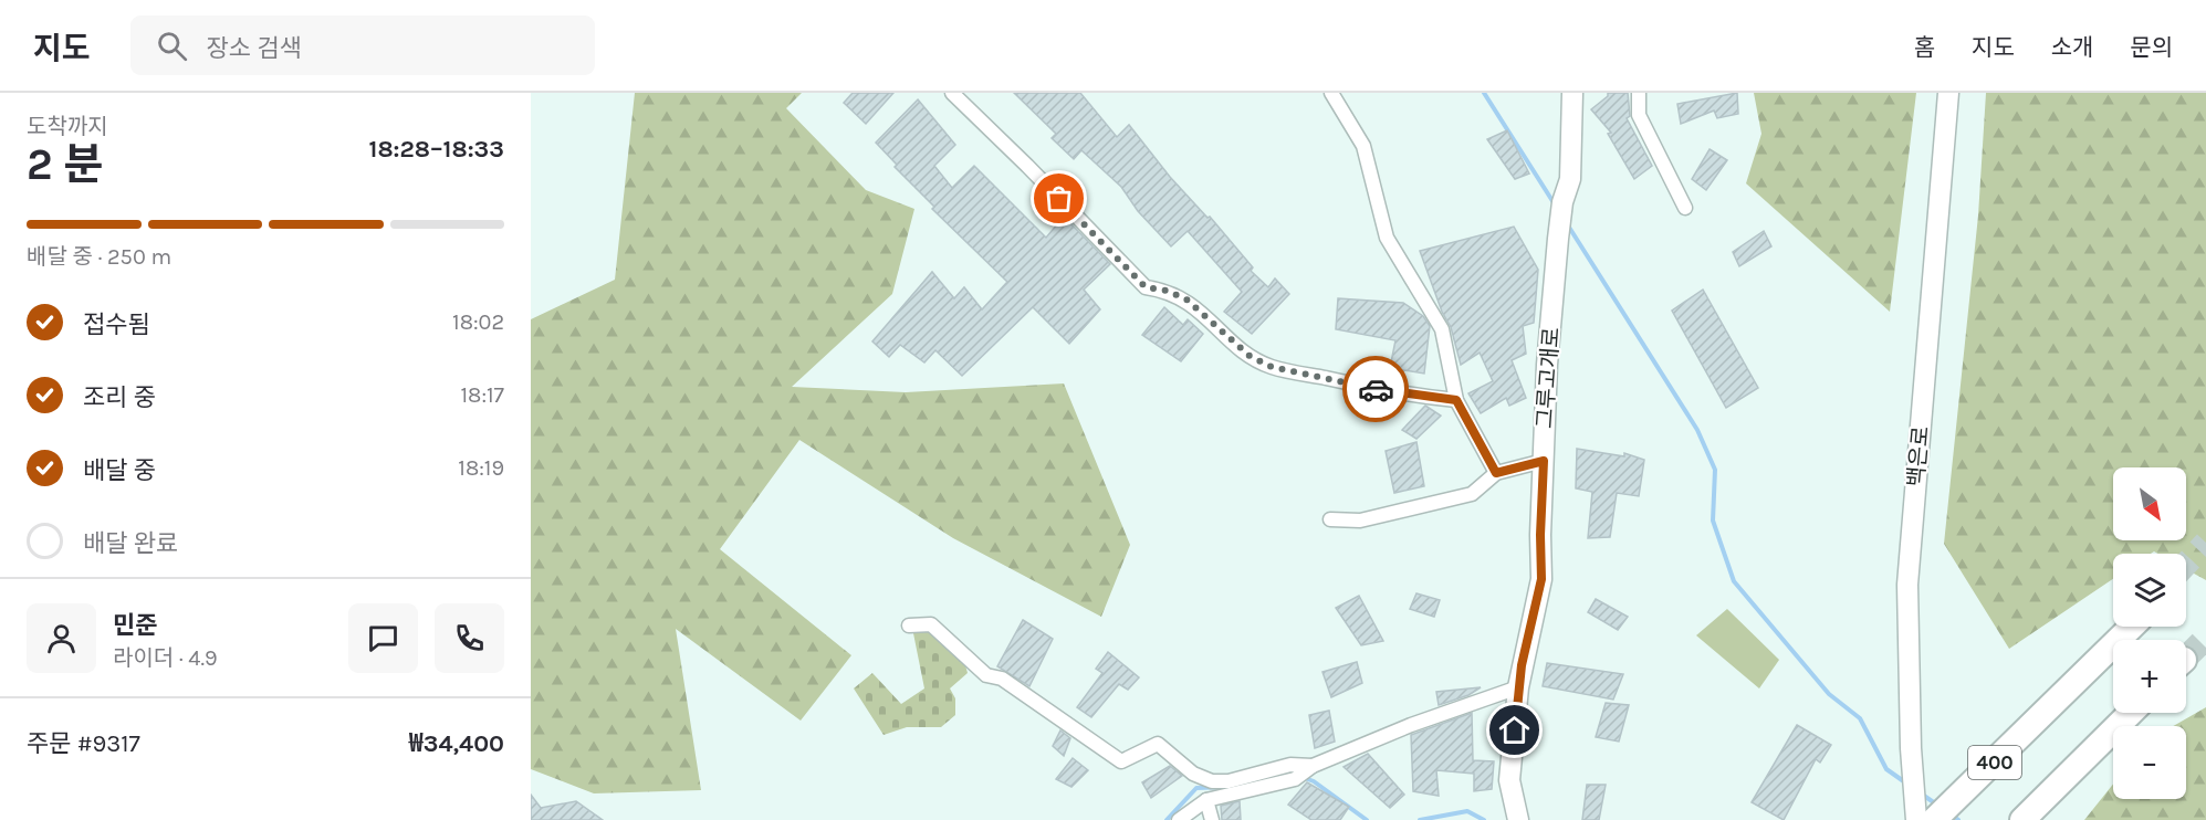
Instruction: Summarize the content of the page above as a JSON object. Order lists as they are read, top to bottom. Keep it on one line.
{"streets":{"highway":["400"],"street":["그루고개로","백은로"]},"north":"bottom right","page":{"header":"지도","search":"장소 검색","nav":["홈","지도","소개","문의"],"heading":["2 분","도착까지","18:28–18:33"],"panel":["민준","라이더 · 4.9","주문 #9317","₩34,400"],"bar":"배달 중 · 250 m","list":[["접수됨","18:02"],["조리 중","18:17"],["배달 중","18:19"],"배달 완료"],"map_buttons":["+","−"]}}
